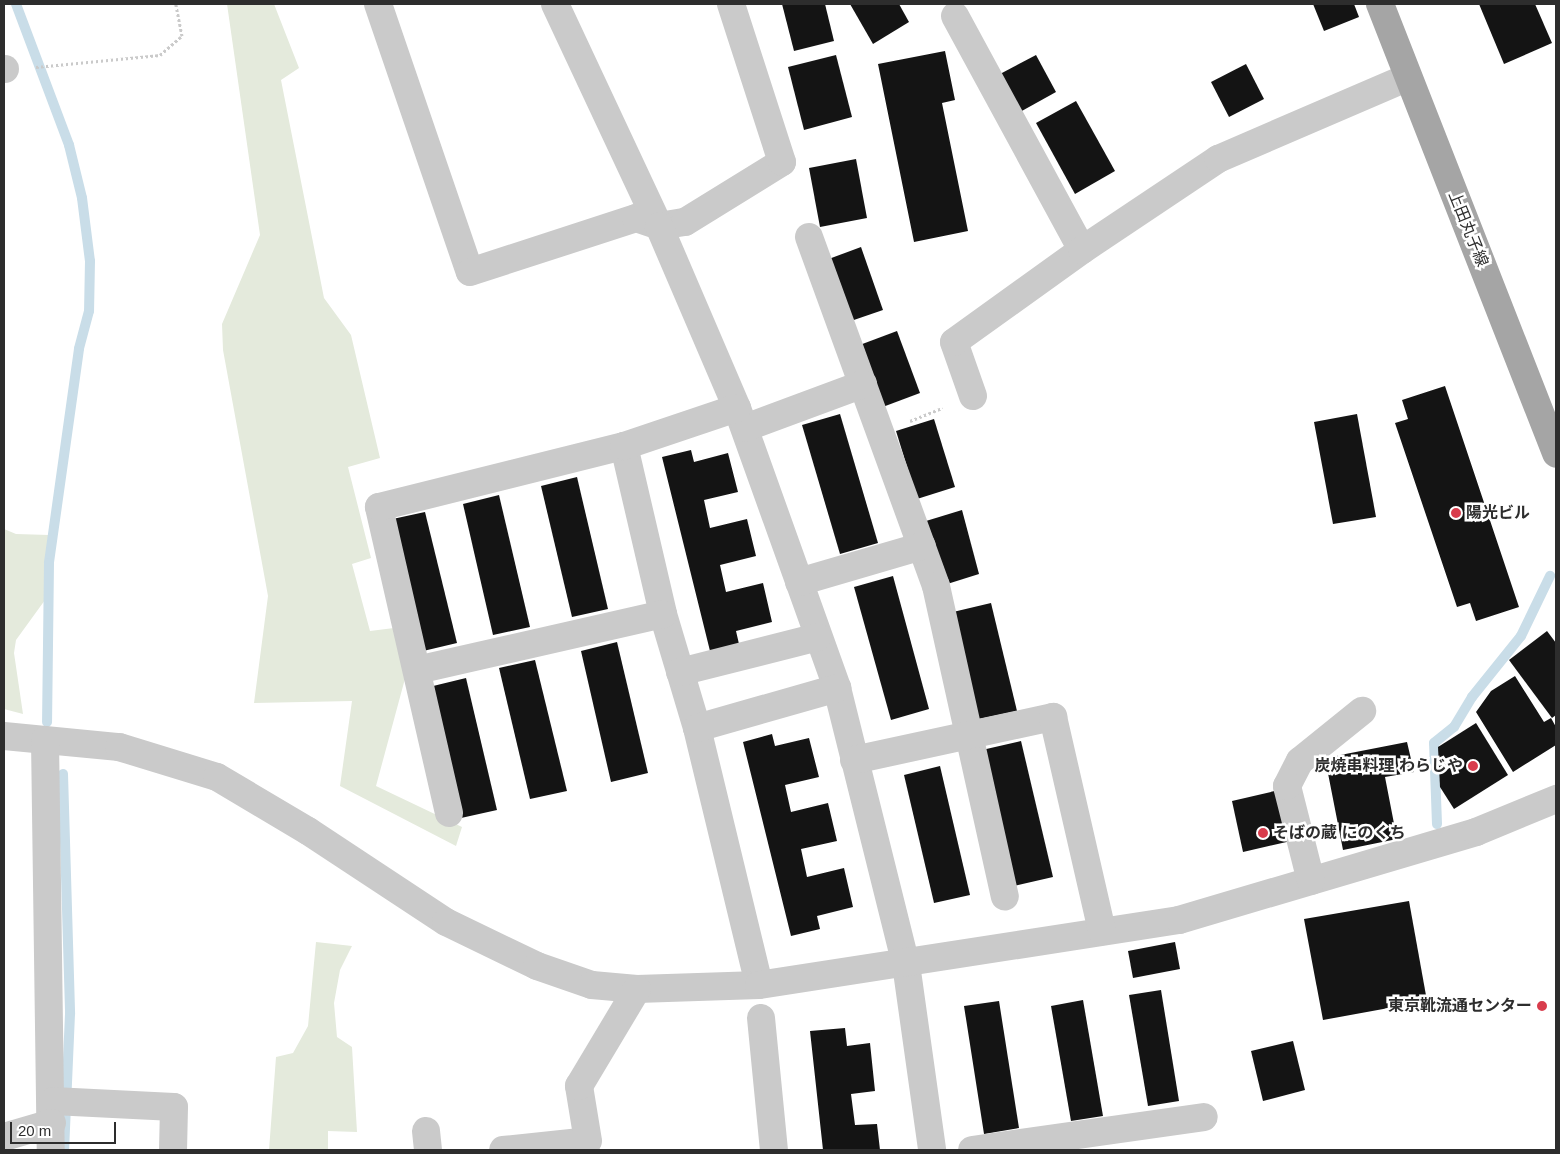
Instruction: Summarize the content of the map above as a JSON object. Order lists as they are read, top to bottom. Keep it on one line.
{"streets":{"main road":["上田丸子線"]},"places":["陽光ビル","炭焼串料理 わらじや","そばの蔵 にのくち","東京靴流通センター"],"scale_bar":"20 m"}
